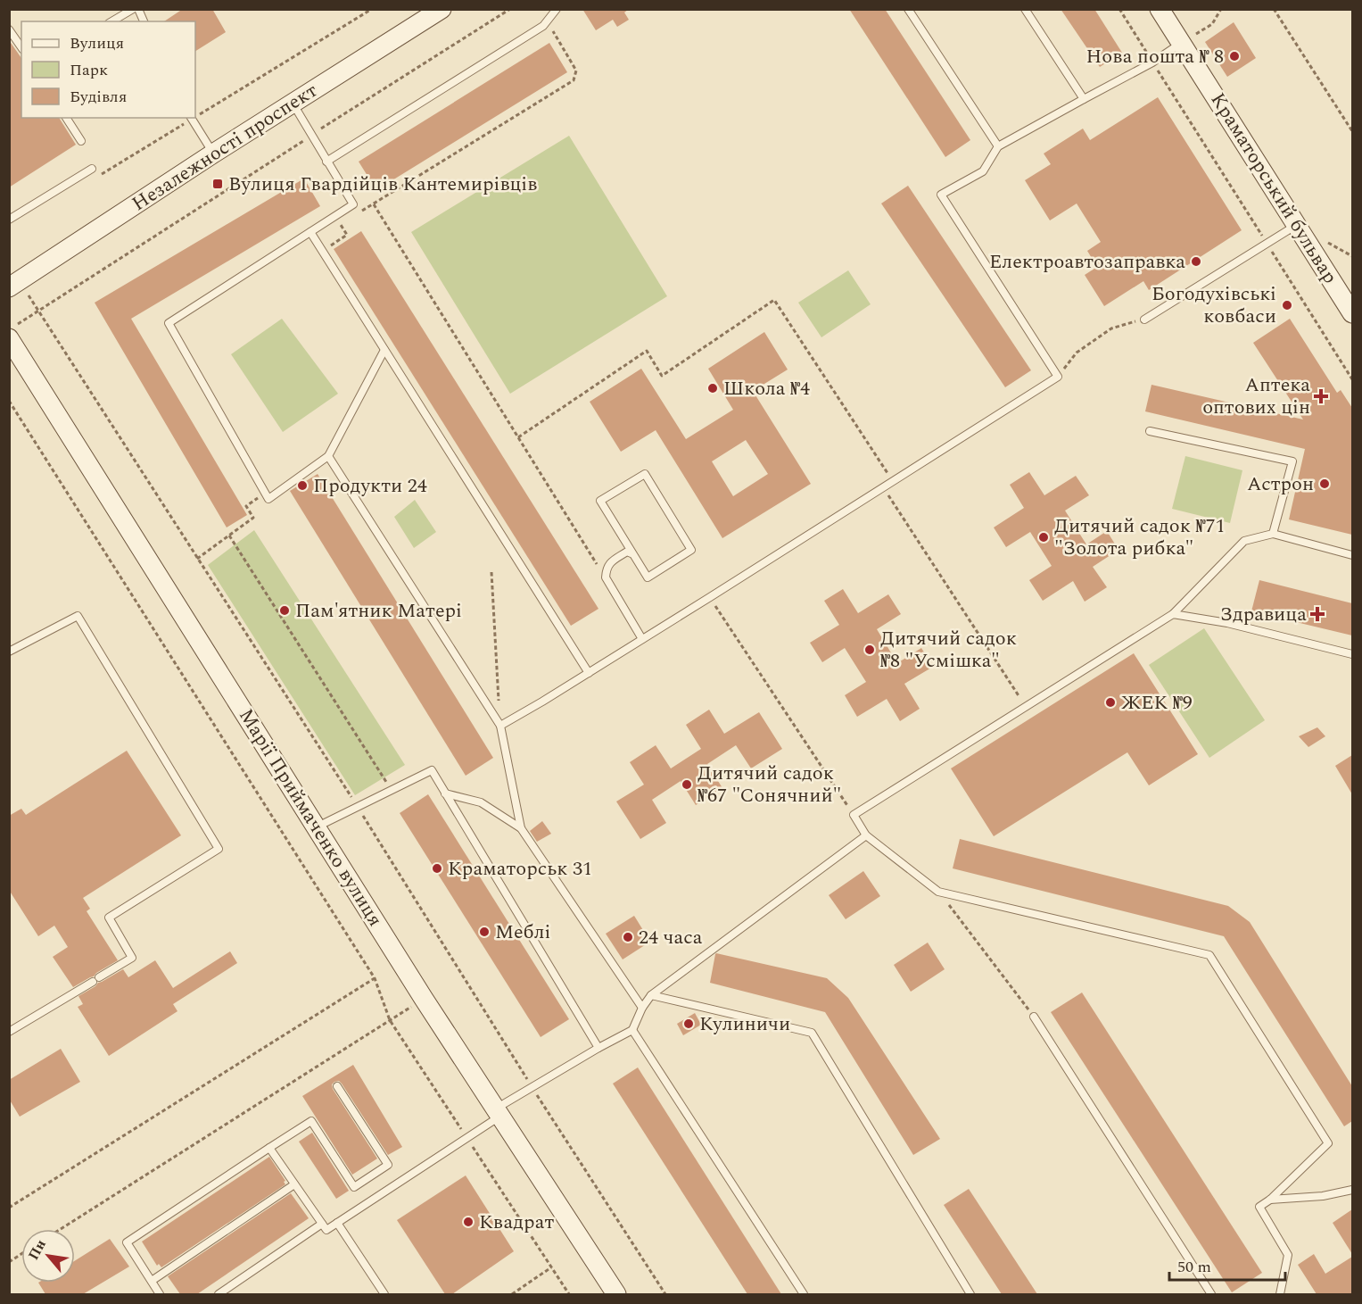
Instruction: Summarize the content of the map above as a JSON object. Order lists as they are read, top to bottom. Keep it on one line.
{"streets":{"street":["Незалежності проспект","Краматорський бульвар","Марії Приймаченко вулиця"]},"places":{"other":["Нова пошта № 8","Електроавтозаправка","Богодухівські ковбаси","Школа №4","Астрон","Продукти 24","Дитячий садок №71 \"Золота рибка\"","Пам'ятник Матері","Дитячий садок №8 \"Усмішка\"","ЖЕК №9","Дитячий садок №67 \"Сонячний\"","Краматорськ 31","Меблі","24 часа","Кулиничи","Квадрат"],"transit":["Вулиця Гвардійців Кантемирівців"],"health":["Аптека оптових цін","Здравица"]},"legend":["Вулиця","Парк","Будівля"],"scale_bar":"50 m","north":"top left"}
